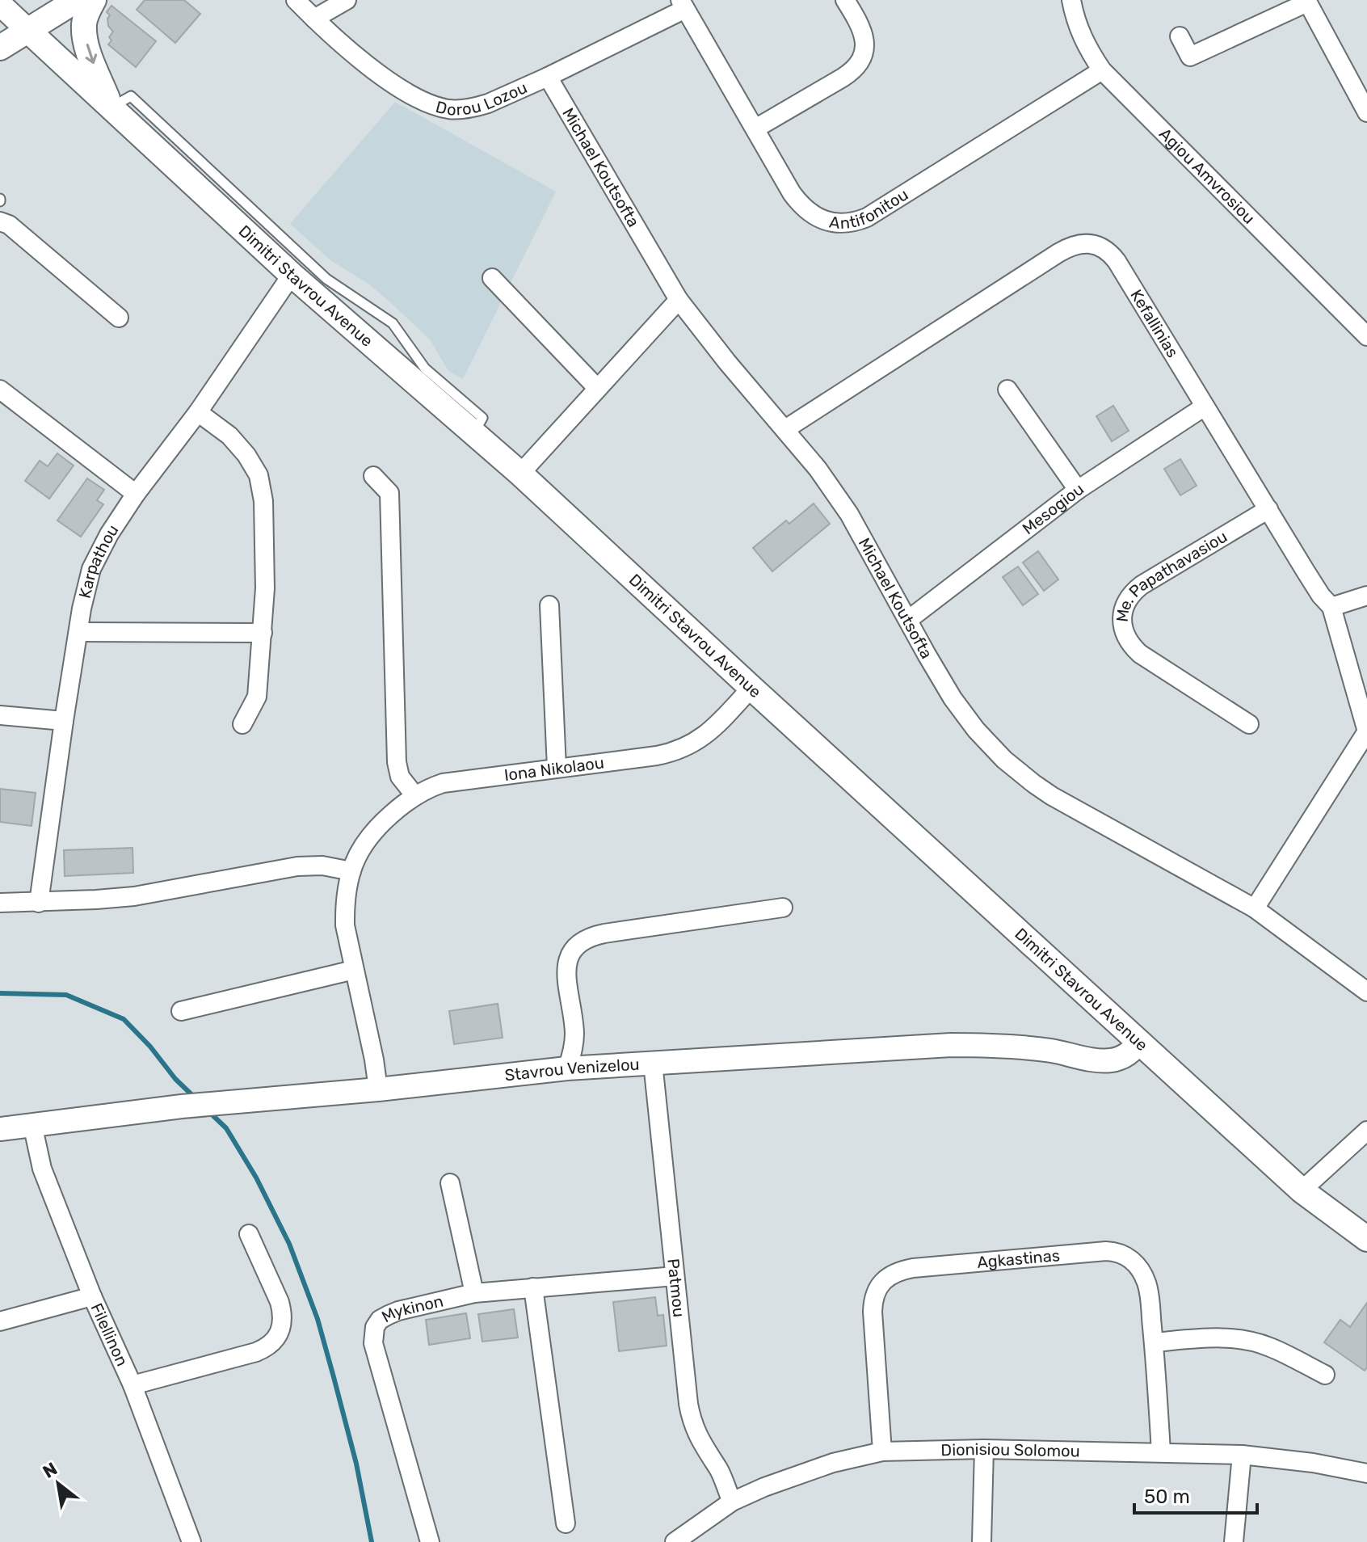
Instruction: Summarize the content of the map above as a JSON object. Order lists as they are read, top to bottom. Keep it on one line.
{"streets":{"main road":["Dimitri Stavrou Avenue"],"street":["Dorou Lozou","Michael Koutsofta","Agiou Amvrosiou","Antifonitou","Kefallinias","Mesogiou","Karpathou","Me. Papathavasiou","Iona Nikolaou","Stavrou Venizelou","Agkastinas","Patmou","Mykinon","Filellinon","Dionisiou Solomou"]},"crossings":[["Dorou Lozou","Michael Koutsofta"],["Dorou Lozou","Antifonitou"],["Michael Koutsofta","Kefallinias"],["Michael Koutsofta","Mesogiou"],["Agiou Amvrosiou","Antifonitou"],["Dimitri Stavrou Avenue","Karpathou"],["Dimitri Stavrou Avenue","Iona Nikolaou"],["Dimitri Stavrou Avenue","Stavrou Venizelou"],["Kefallinias","Mesogiou"],["Kefallinias","Me. Papathavasiou"],["Iona Nikolaou","Stavrou Venizelou"],["Stavrou Venizelou","Patmou"],["Stavrou Venizelou","Filellinon"],["Agkastinas","Dionisiou Solomou"],["Patmou","Mykinon"],["Patmou","Dionisiou Solomou"]],"scale_bar":"50 m","north":"top left"}
